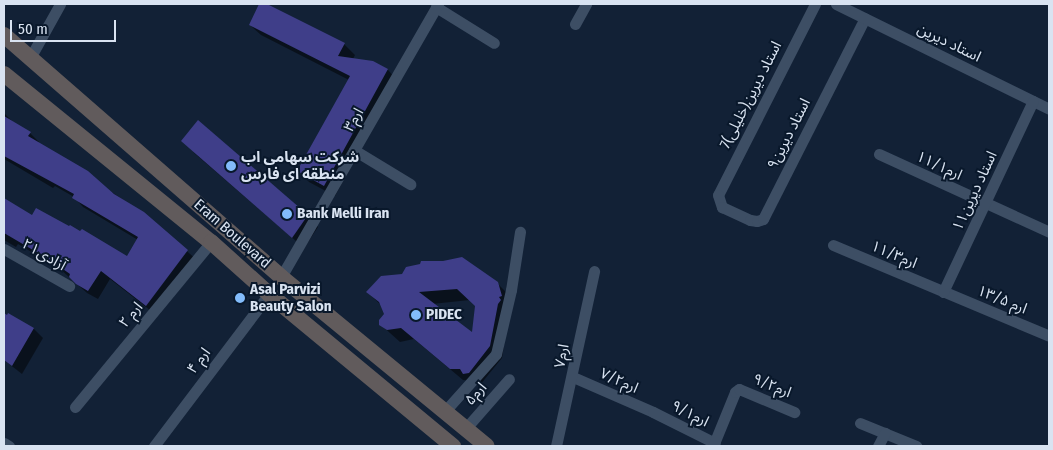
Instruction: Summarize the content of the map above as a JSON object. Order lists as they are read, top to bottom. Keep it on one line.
{"streets":{"main road":["Eram Boulevard"],"street":["استاد دیرین","7استاد دیرین(خلیلی)","ارم۳","استاد دیرین۹","۱۱/۱ارم","استاد دیرین۱۱","آزادی۲۱","۱۱/۳ارم","۱۳/۵ ارم","ارم ۲","ارم۷","ارم ۴","۷/۲ارم","۹/۲ارم","ارم۵","۹/۱ارم"]},"crossings":[["استاد دیرین","استاد دیرین۹"],["استاد دیرین","استاد دیرین۱۱"],["7استاد دیرین(خلیلی)","استاد دیرین۹"],["ارم۳","Eram Boulevard"],["۱۱/۱ارم","استاد دیرین۱۱"],["استاد دیرین۱۱","۱۱/۳ارم"],["استاد دیرین۱۱","۱۳/۵ ارم"],["Eram Boulevard","ارم ۲"],["Eram Boulevard","ارم ۴"],["Eram Boulevard","ارم۵"],["۱۱/۳ارم","۱۳/۵ ارم"],["ارم۷","۷/۲ارم"],["۷/۲ارم","۹/۱ارم"],["۹/۲ارم","۹/۱ارم"]],"places":["شرکت سهامی اب منطقه ای فارس","Bank Melli Iran","Asal Parvizi Beauty Salon","PIDEC"],"scale_bar":"50 m"}
